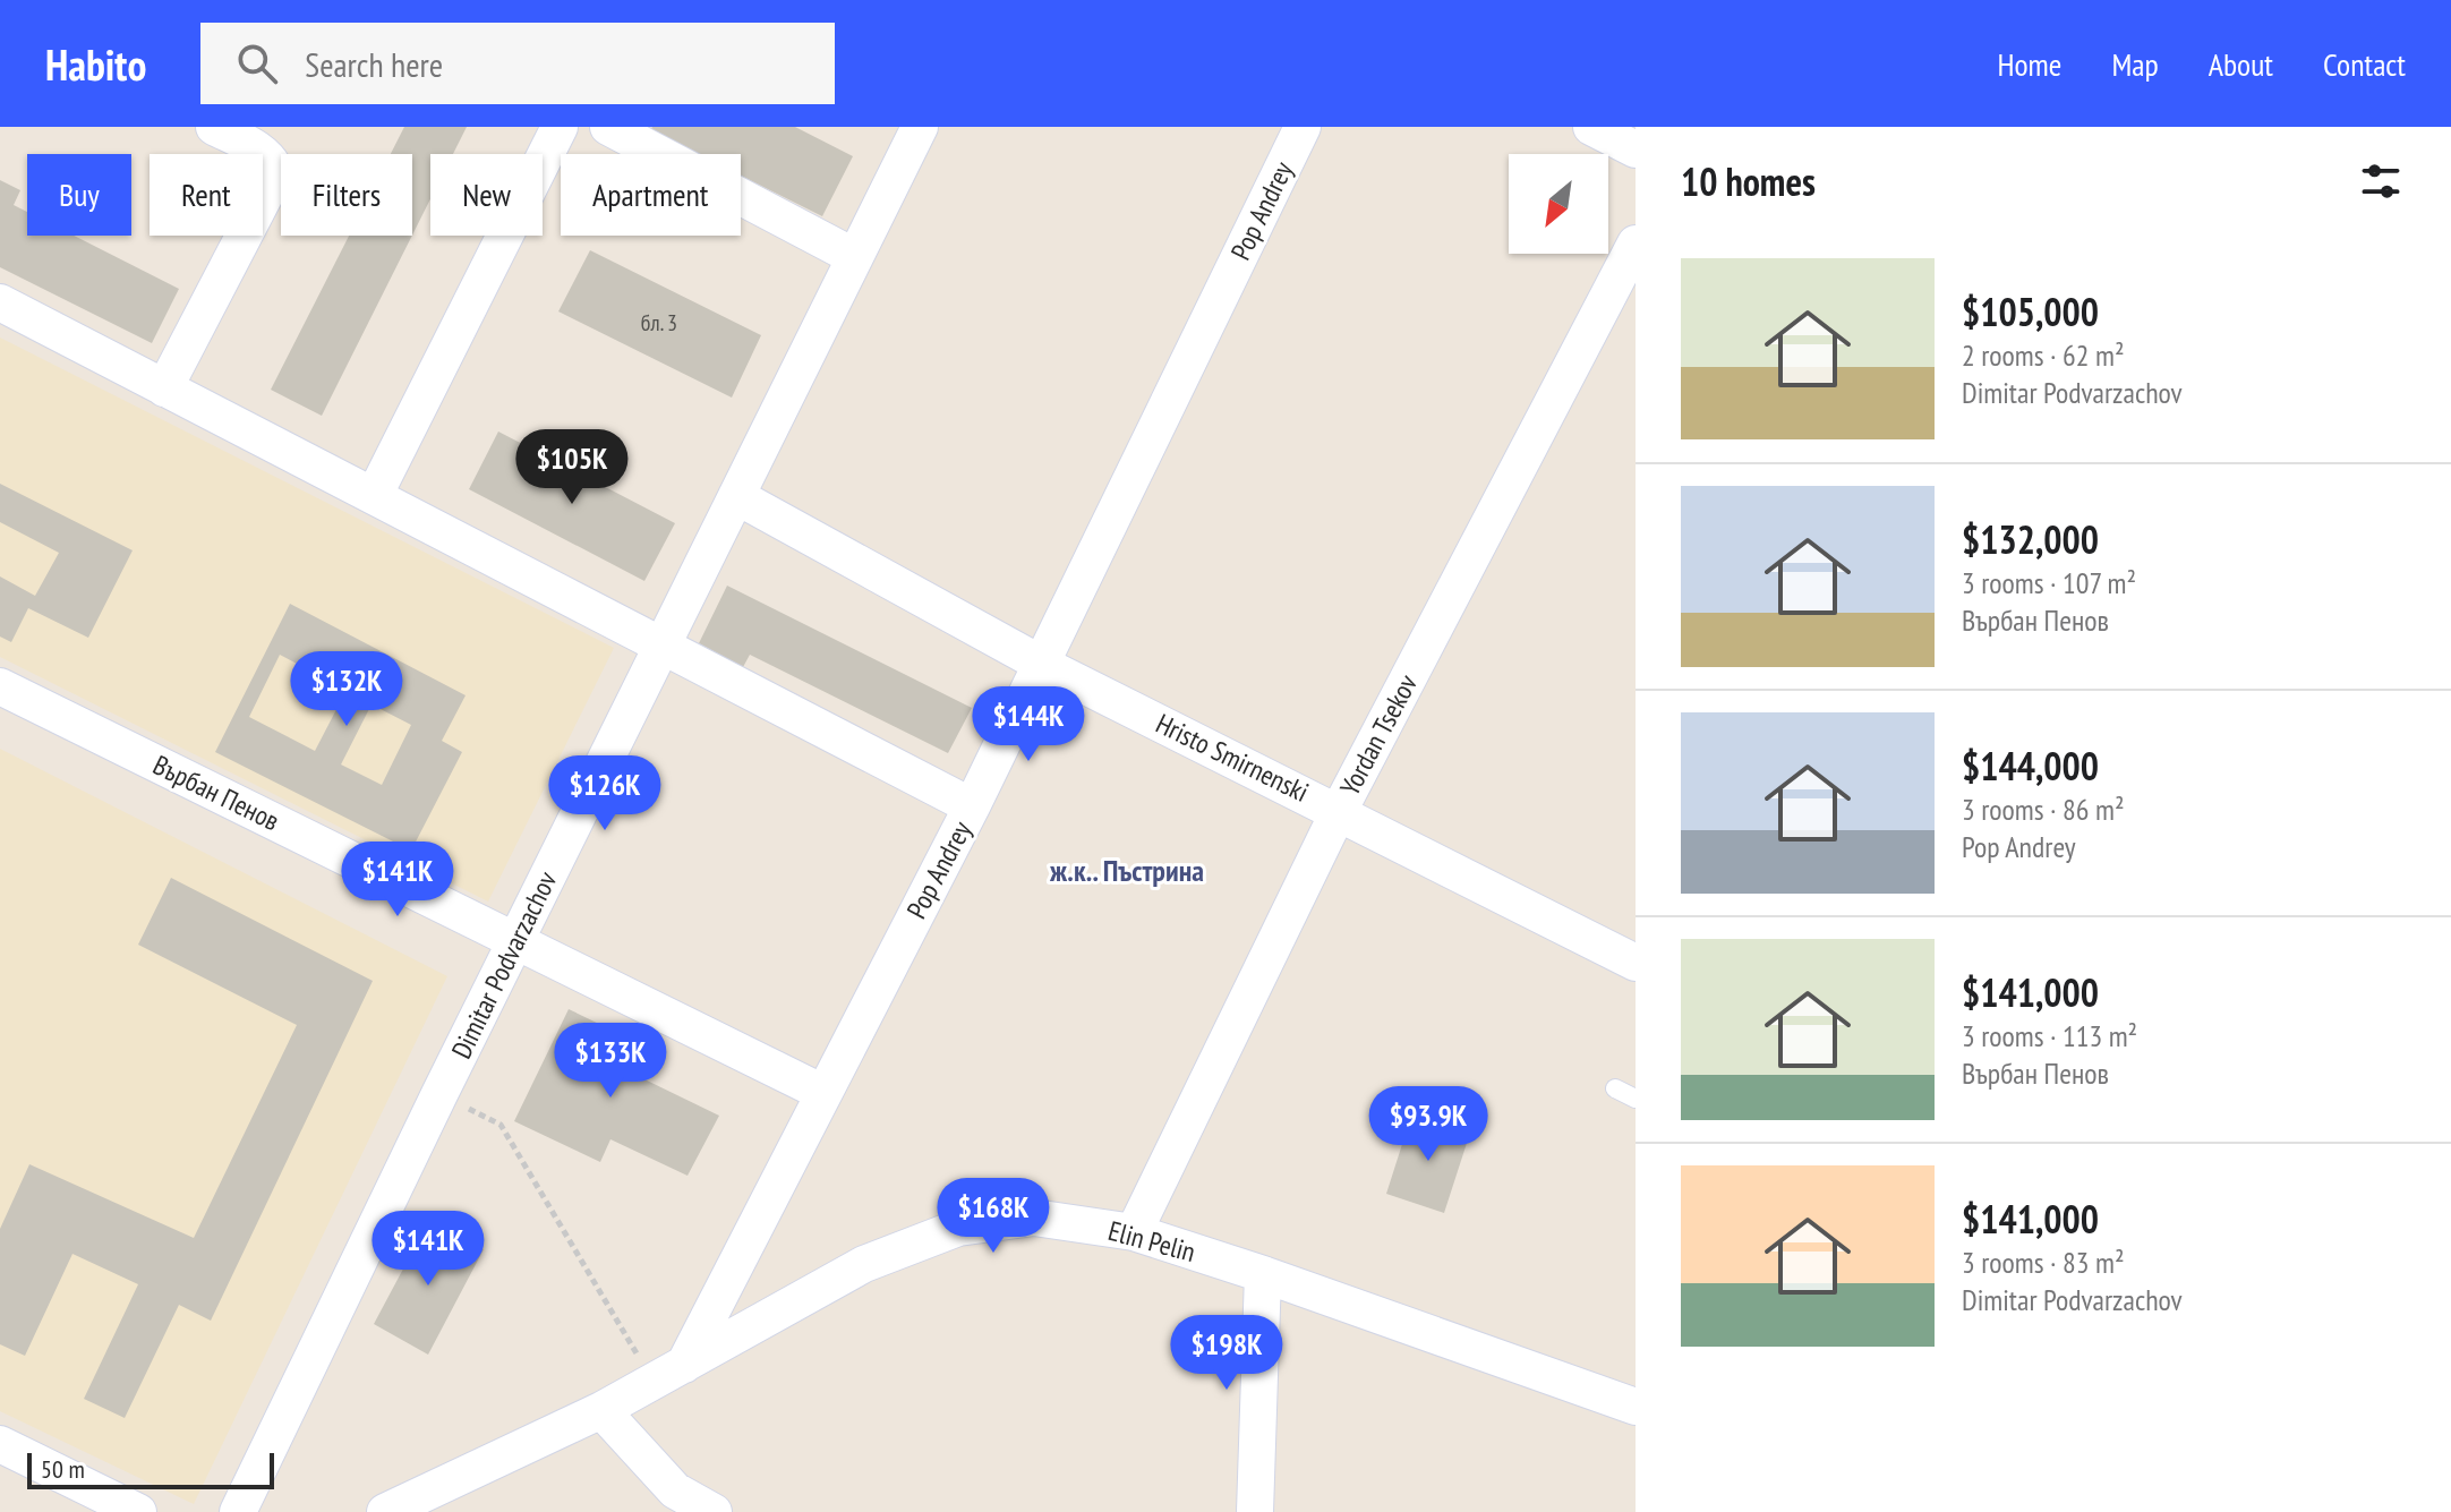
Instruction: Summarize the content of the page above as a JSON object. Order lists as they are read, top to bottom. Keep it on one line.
{"streets":{"street":["Pop Andrey","Yordan Tsekov","Hristo Smirnenski","Върбан Пенов","Dimitar Podvarzachov","Elin Pelin"]},"crossings":[["Pop Andrey","Hristo Smirnenski"],["Pop Andrey","Върбан Пенов"],["Pop Andrey","Elin Pelin"],["Yordan Tsekov","Hristo Smirnenski"],["Yordan Tsekov","Elin Pelin"],["Hristo Smirnenski","Dimitar Podvarzachov"],["Върбан Пенов","Dimitar Podvarzachov"]],"districts":["ж.к.. Пъстрина"],"house_numbers":["бл. 3"],"scale_bar":"50 m","north":"bottom left","page":{"header":"Habito","search":"Search here","nav":["Home","Map","About","Contact"],"heading":"10 homes","chip":["Buy","Rent","Filters","New","Apartment"],"list":[{"name":"$105,000","note":"2 rooms · 62 m² · Dimitar Podvarzachov"},{"name":"$132,000","note":"3 rooms · 107 m² · Върбан Пенов"},{"name":"$144,000","note":"3 rooms · 86 m² · Pop Andrey"},{"name":"$141,000","note":"3 rooms · 113 m² · Върбан Пенов"},{"name":"$141,000","note":"3 rooms · 83 m² · Dimitar Podvarzachov"}],"price":["$105K","$132K","$144K","$126K","$141K","$133K","$93.9K","$168K","$141K","$198K"],"scale":"50 m"}}
